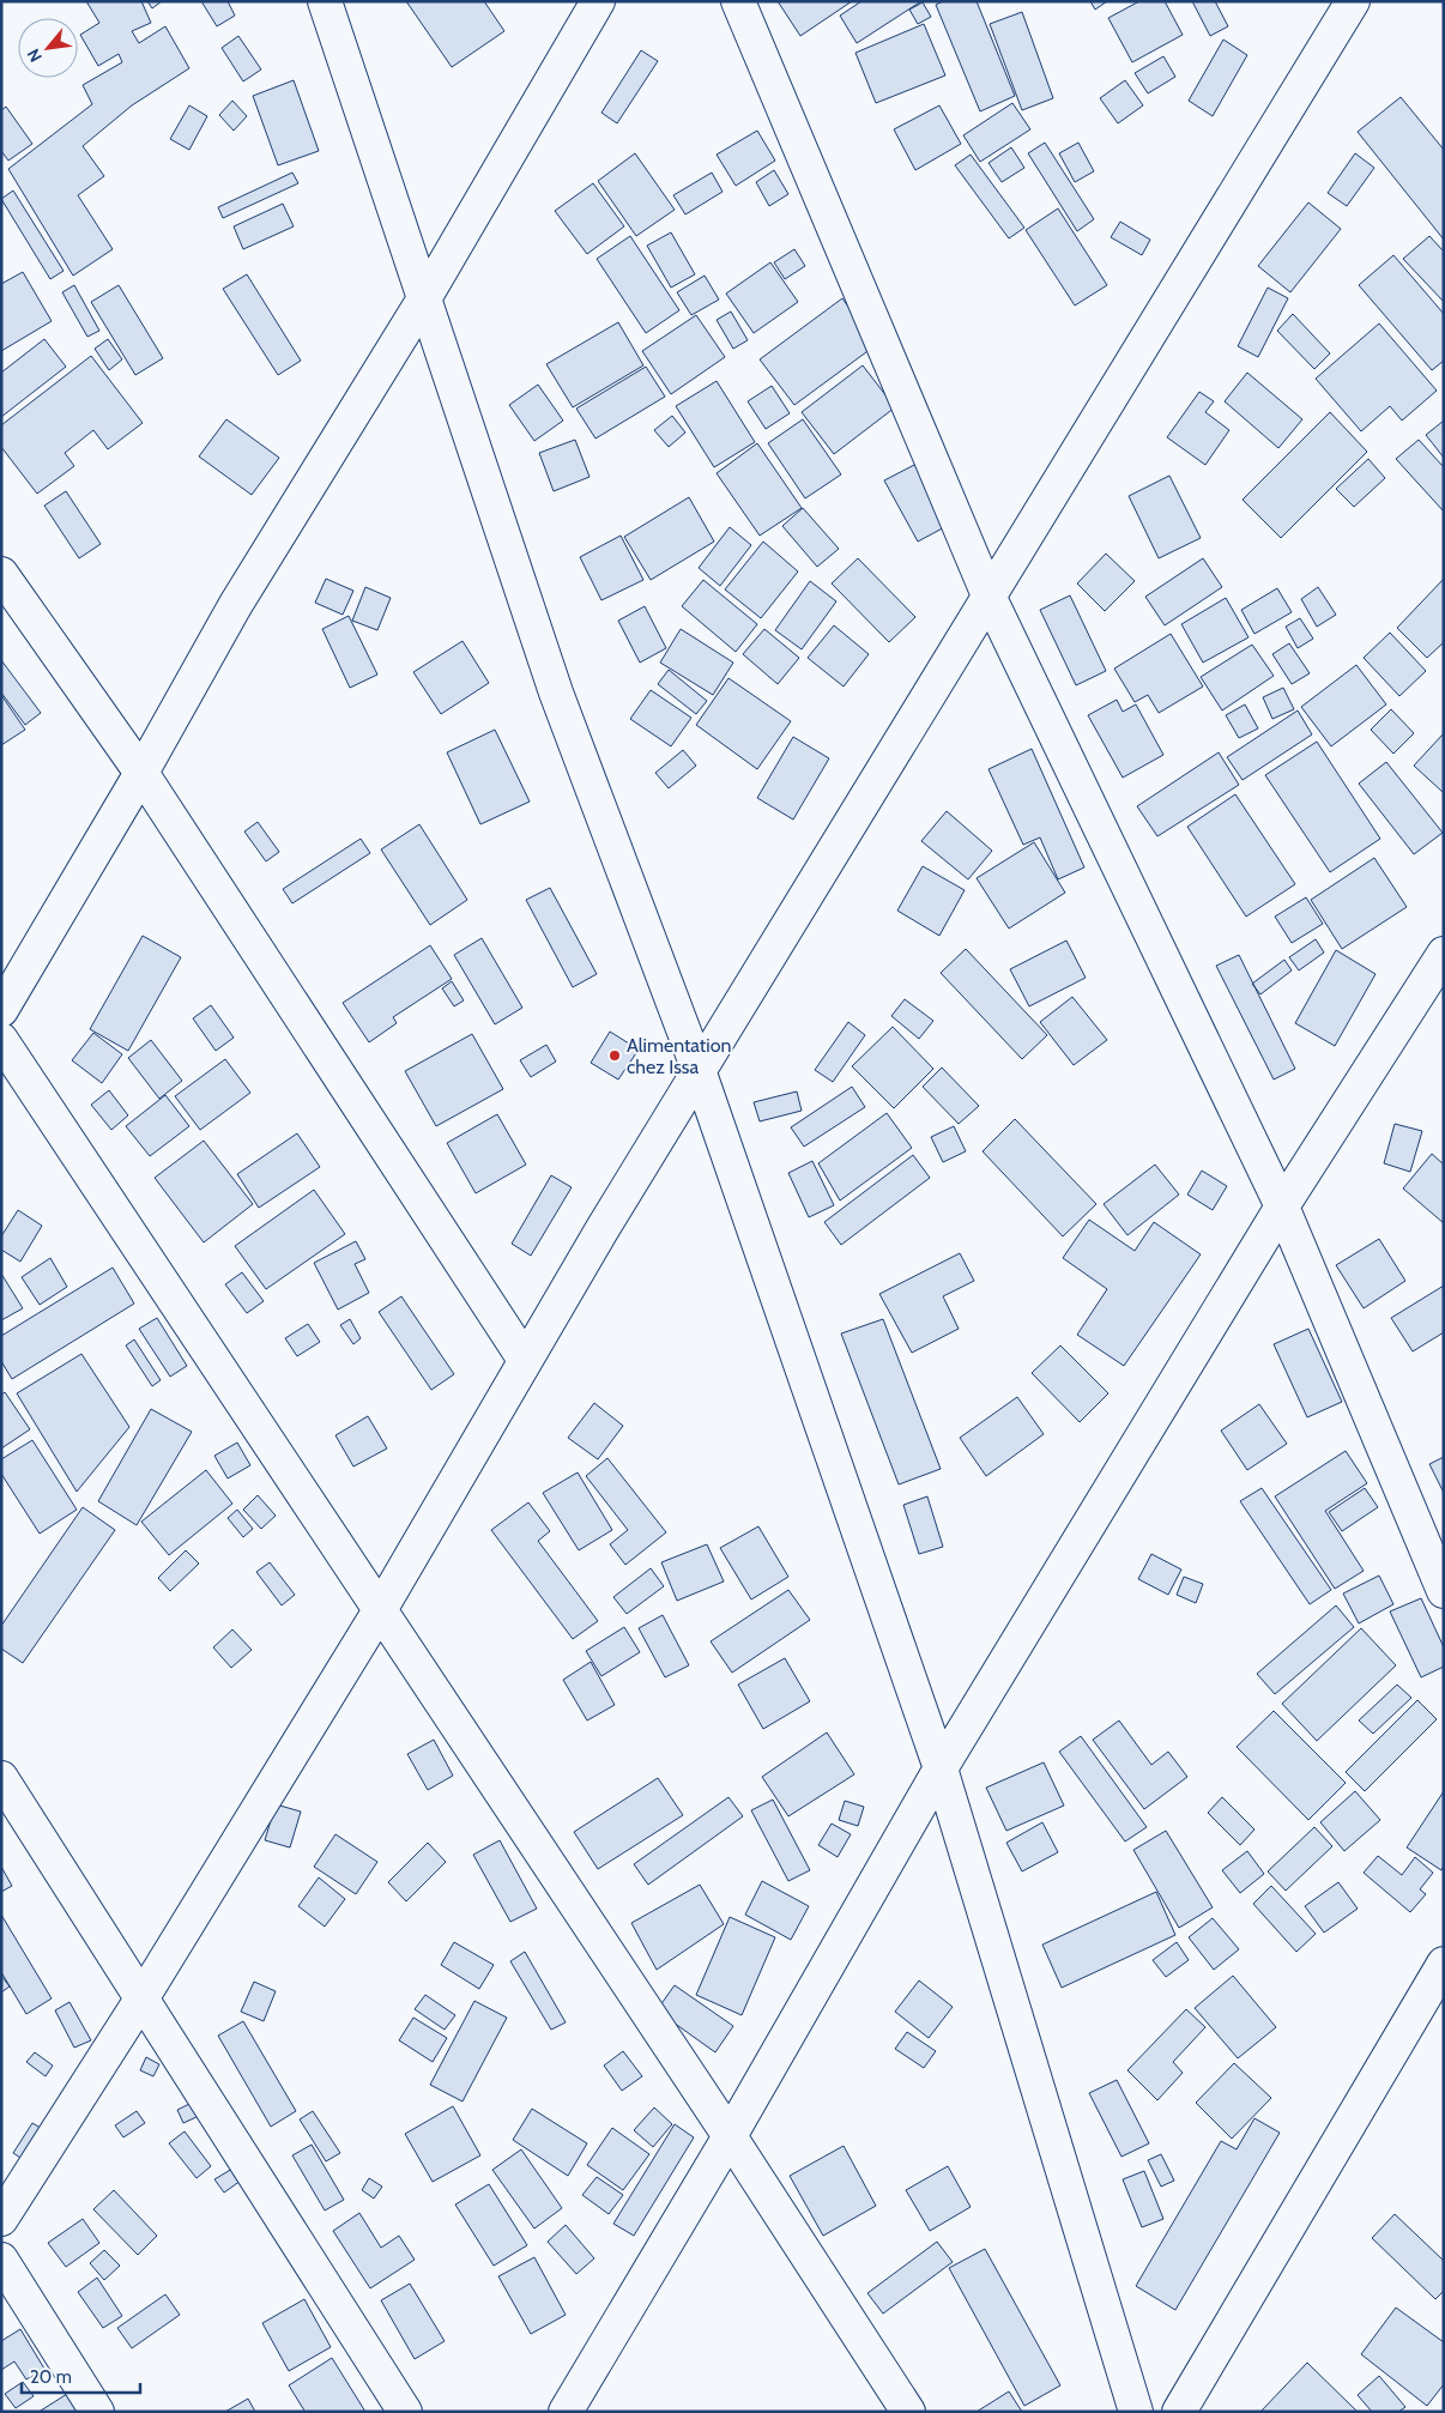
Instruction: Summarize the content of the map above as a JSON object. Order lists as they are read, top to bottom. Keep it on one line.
{"places":["Alimentation chez Issa"],"scale_bar":"20 m","north":"bottom left"}
